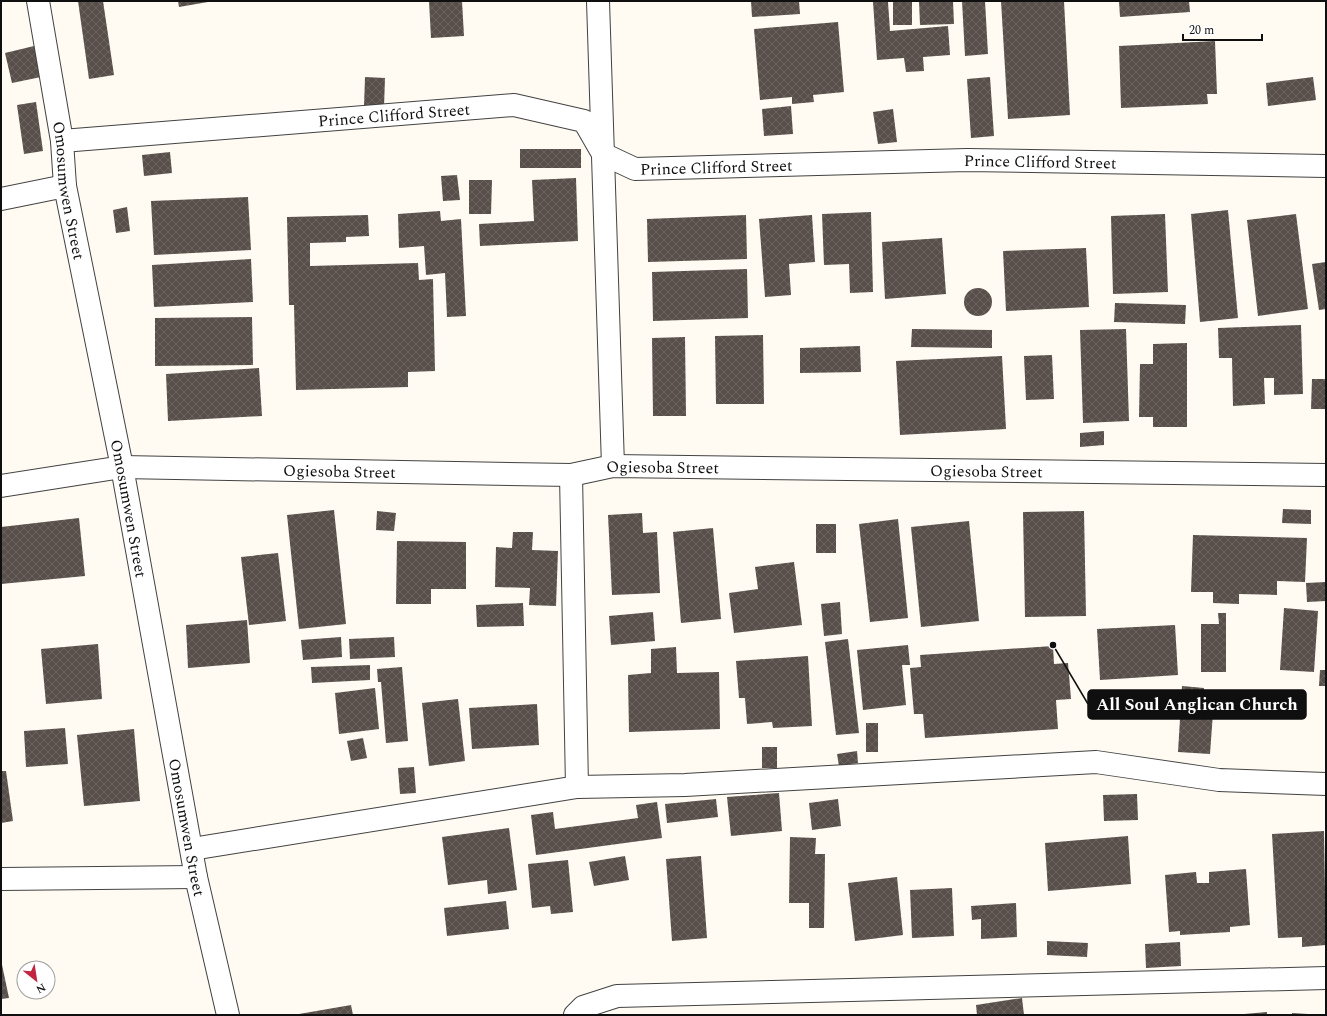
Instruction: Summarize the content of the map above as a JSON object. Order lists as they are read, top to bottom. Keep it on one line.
{"streets":{"street":["Prince Clifford Street","Omosumwen Street","Ogiesoba Street"]},"crossings":[["Prince Clifford Street","Omosumwen Street"],["Omosumwen Street","Ogiesoba Street"]],"places":["All Soul Anglican Church"],"scale_bar":"20 m","north":"bottom right"}
